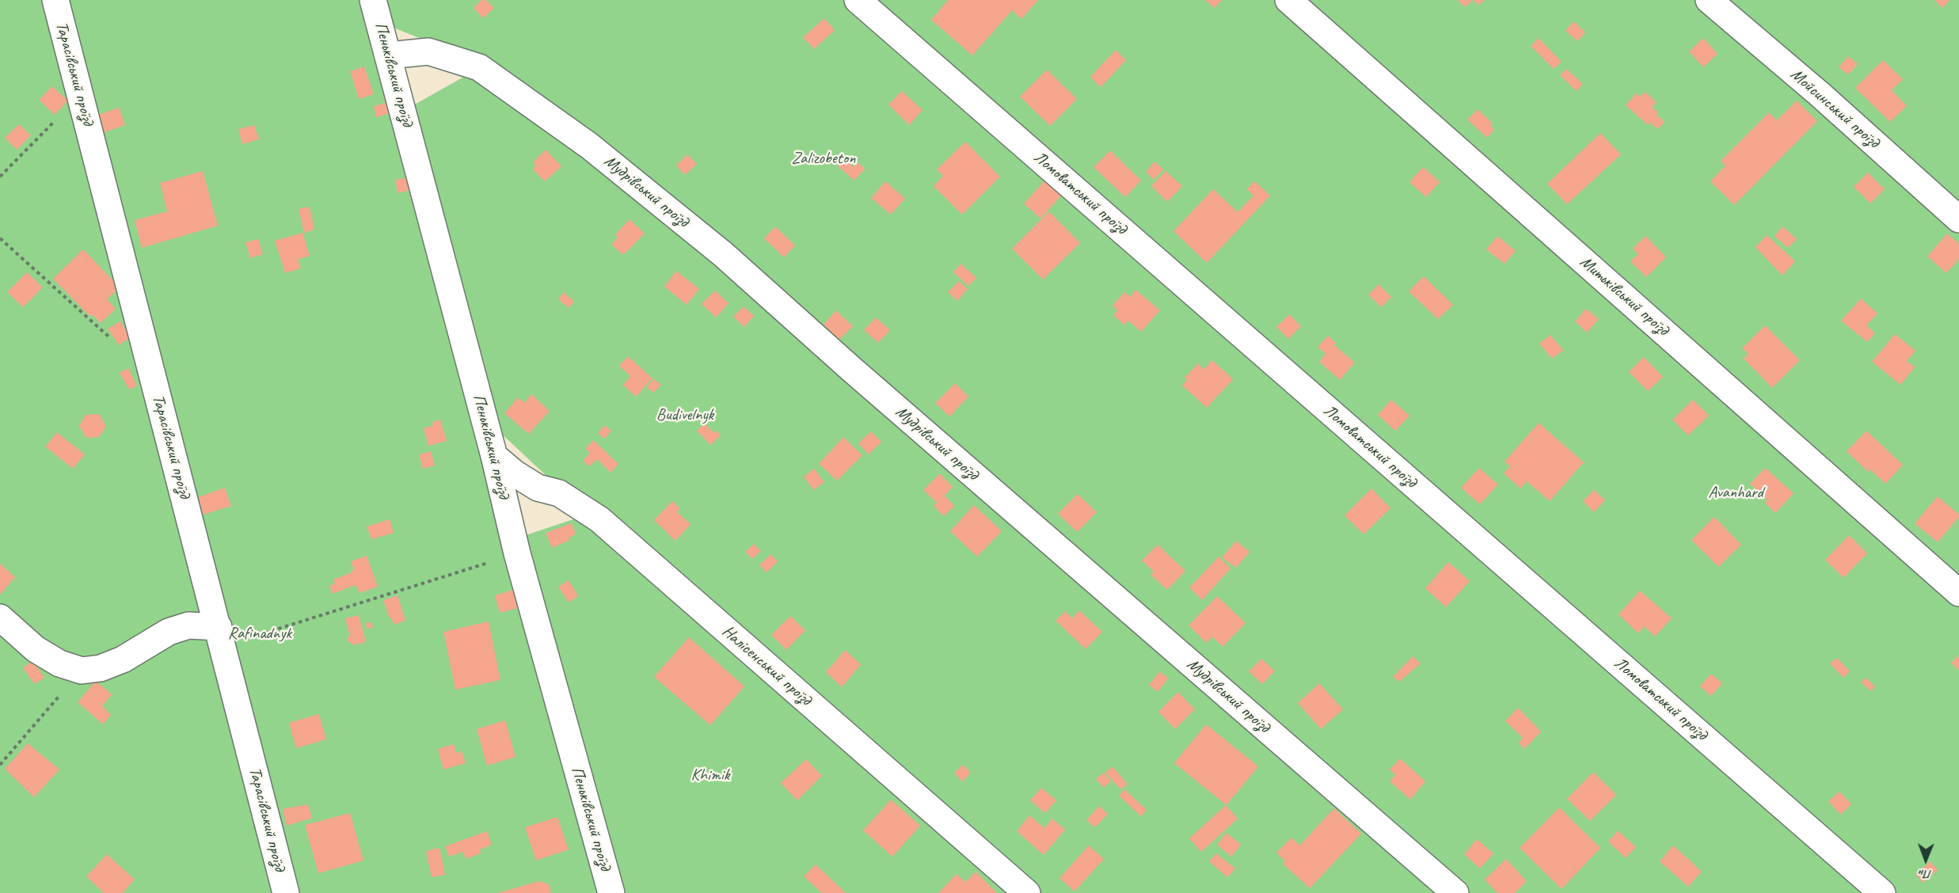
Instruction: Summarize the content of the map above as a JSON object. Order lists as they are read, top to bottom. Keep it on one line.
{"streets":{"lane":["Тарасівський проїзд","Пеньківський проїзд","Мойсинський проїзд","Мудрівський проїзд","Ломоватський проїзд","Митьківський проїзд","Налісенський проїзд"]},"crossings":[["Пеньківський проїзд","Мудрівський проїзд"],["Пеньківський проїзд","Налісенський проїзд"]],"parks":["Zalizobeton","Budivelnyk","Avanhard","Rafinadnyk","Khimik"],"north":"bottom"}
